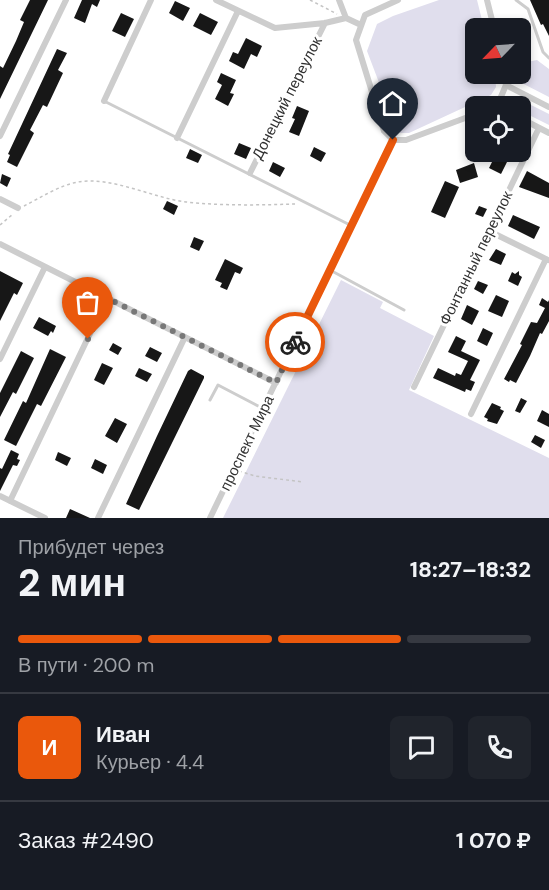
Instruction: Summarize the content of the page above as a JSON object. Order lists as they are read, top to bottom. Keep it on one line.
{"streets":{"street":["Донецкий переулок","Фонтанный переулок","проспект Мира"]},"north":"bottom left","page":{"heading":["2 мин","Прибудет через","18:27–18:32"],"panel":["Иван","Курьер · 4.4","Заказ #2490","1 070 ₽"],"bar":"В пути · 200 m","round":"И"}}
